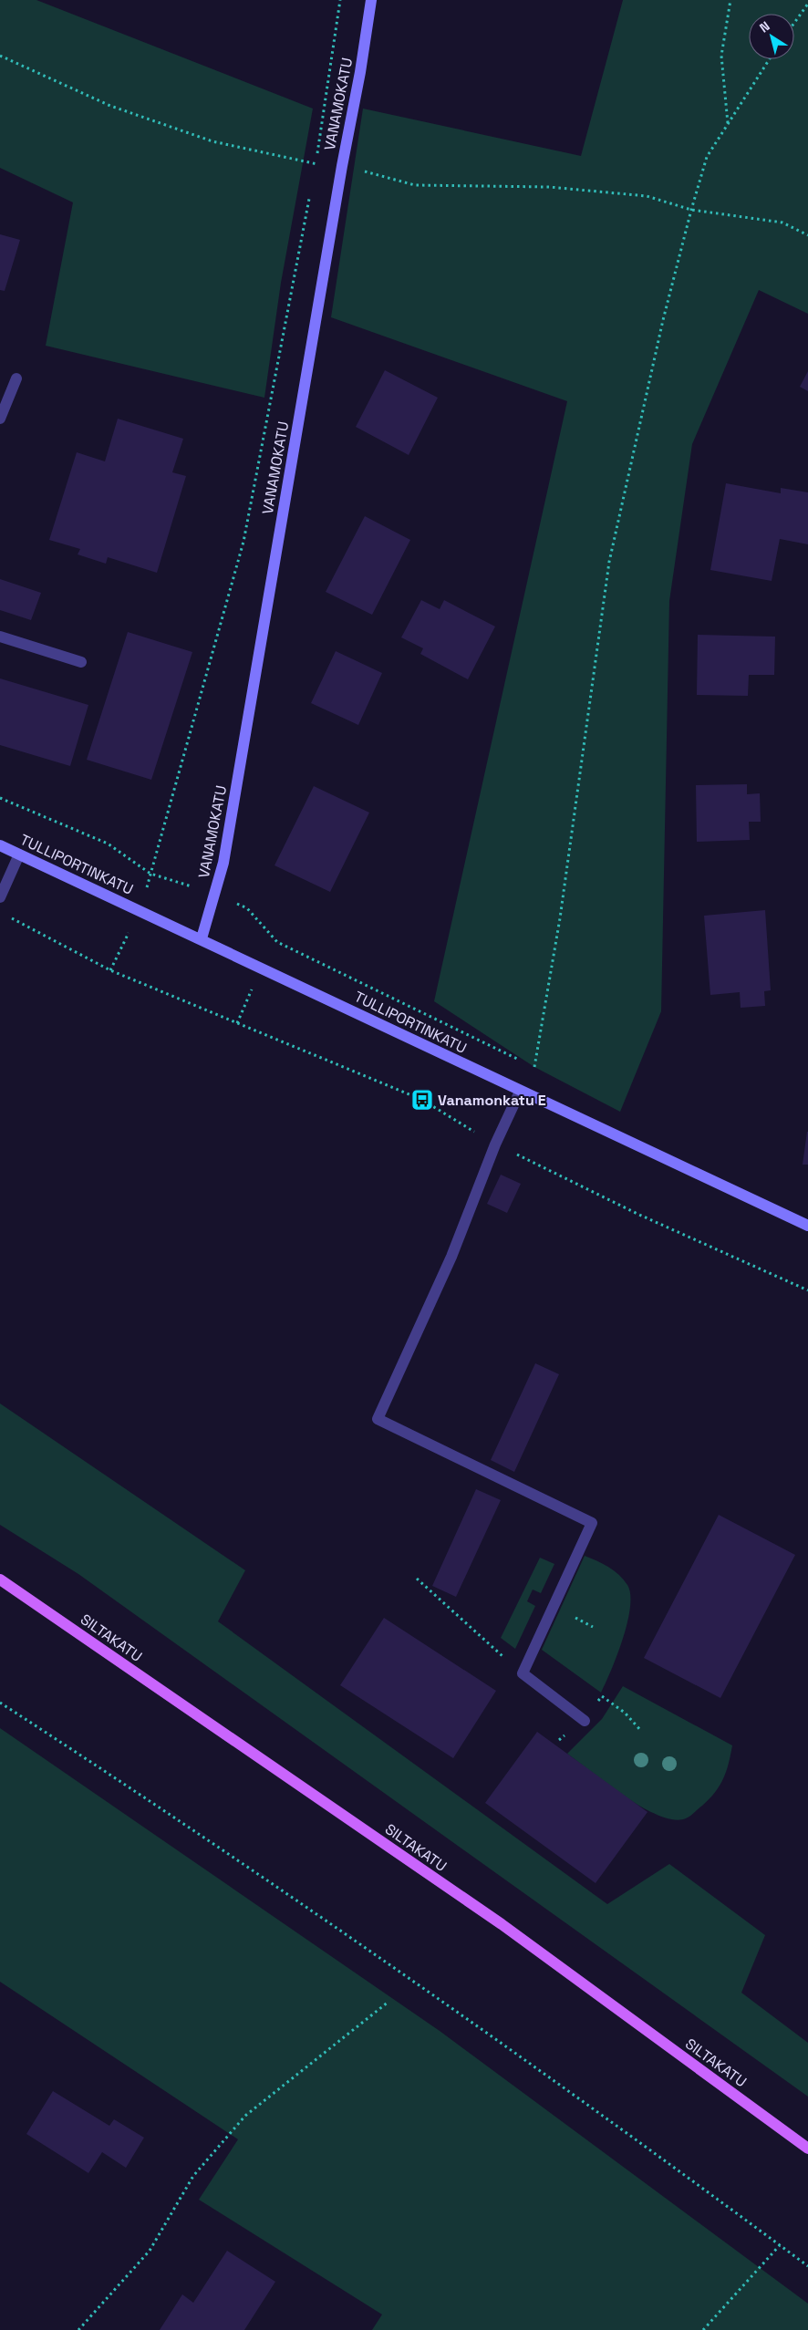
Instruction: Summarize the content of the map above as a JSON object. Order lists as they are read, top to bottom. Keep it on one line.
{"streets":{"main road":["SILTAKATU"],"street":["VANAMOKATU","TULLIPORTINKATU"]},"crossings":[["VANAMOKATU","TULLIPORTINKATU"]],"places":{"bus stop":["Vanamonkatu E"]},"north":"top left"}
